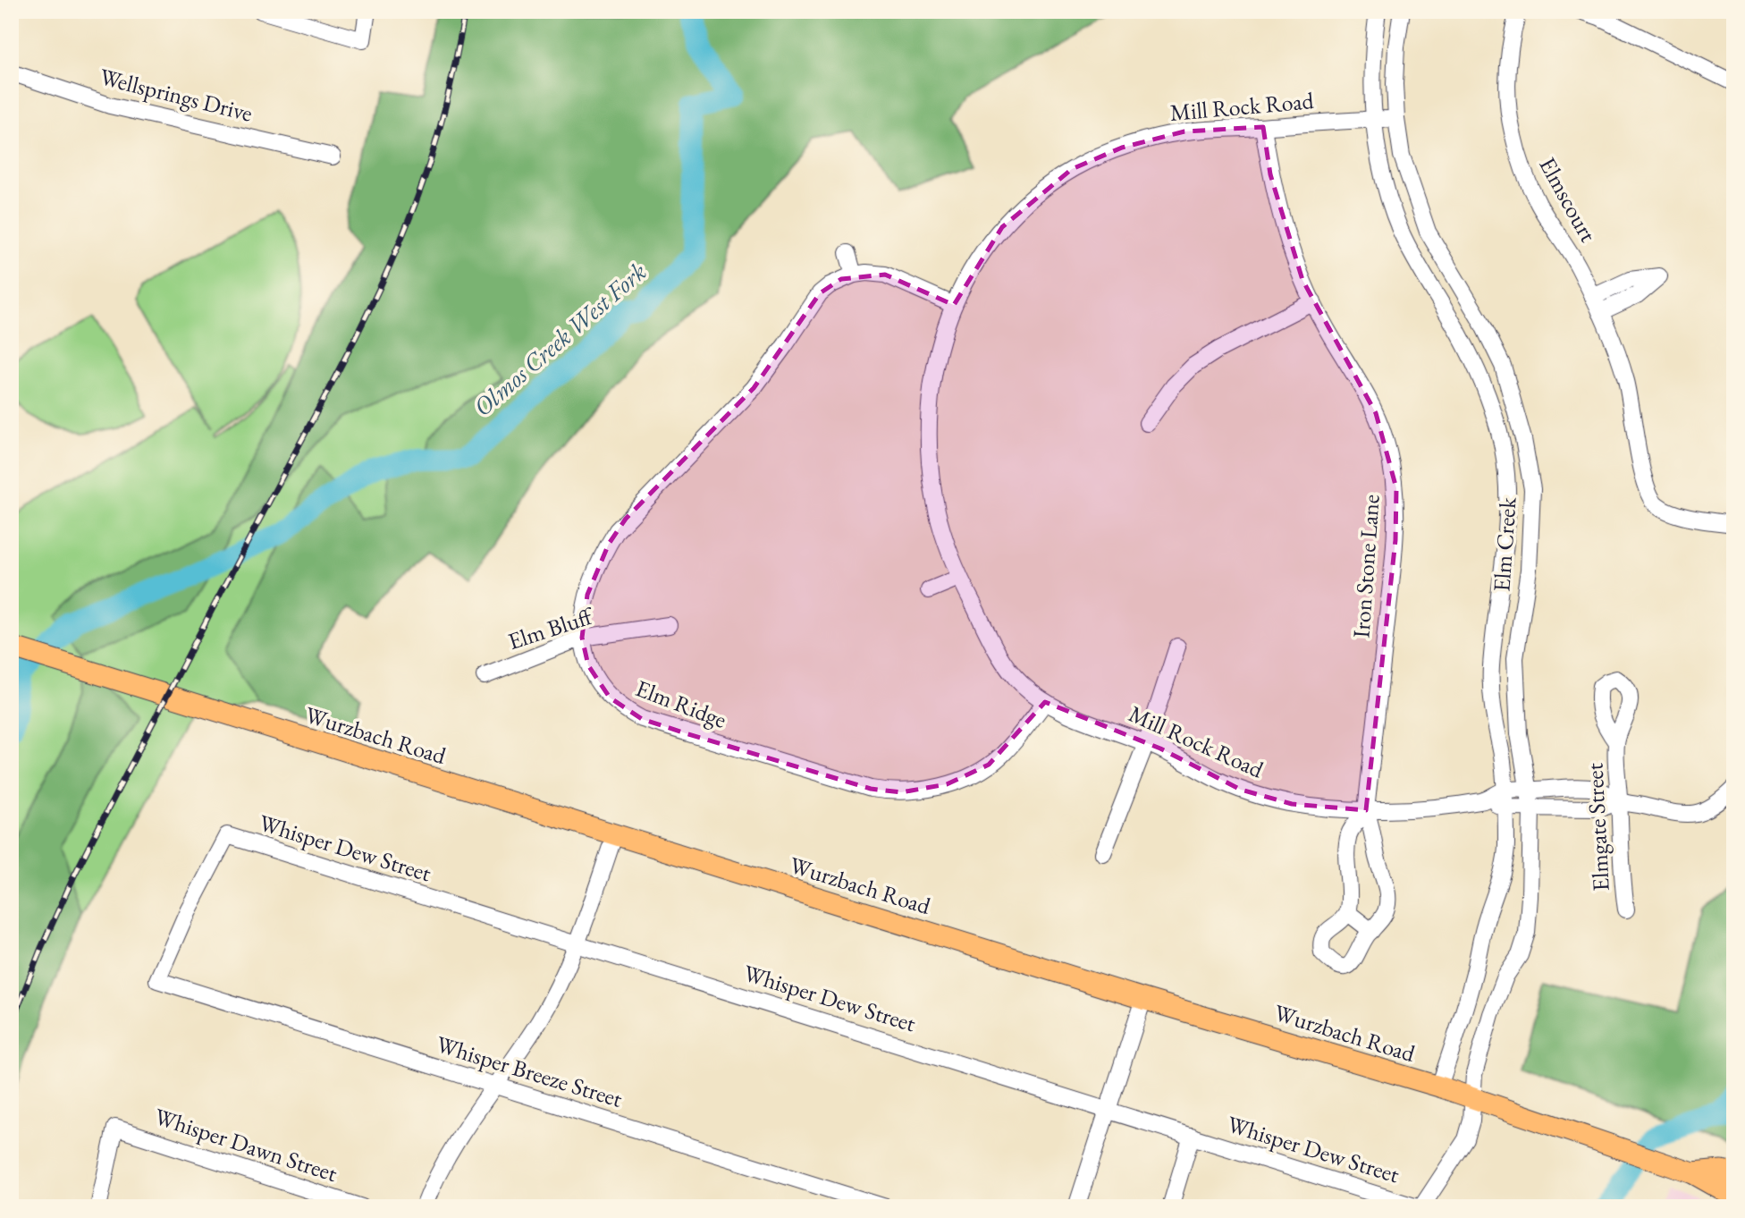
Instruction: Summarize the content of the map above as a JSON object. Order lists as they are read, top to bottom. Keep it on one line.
{"streets":{"main road":["Wurzbach Road"],"street":["Wellsprings Drive","Mill Rock Road","Elmscourt","Elm Creek","Iron Stone Lane","Elm Bluff","Elm Ridge","Elmgate Street","Whisper Dew Street","Whisper Breeze Street","Whisper Dawn Street"]},"crossings":[["Mill Rock Road","Elm Creek"],["Mill Rock Road","Iron Stone Lane"],["Mill Rock Road","Elm Ridge"],["Mill Rock Road","Elmgate Street"],["Elm Creek","Wurzbach Road"],["Elm Creek","Whisper Dew Street"],["Elm Bluff","Elm Ridge"],["Whisper Dew Street","Whisper Breeze Street"]],"water":["Olmos Creek West Fork"]}
